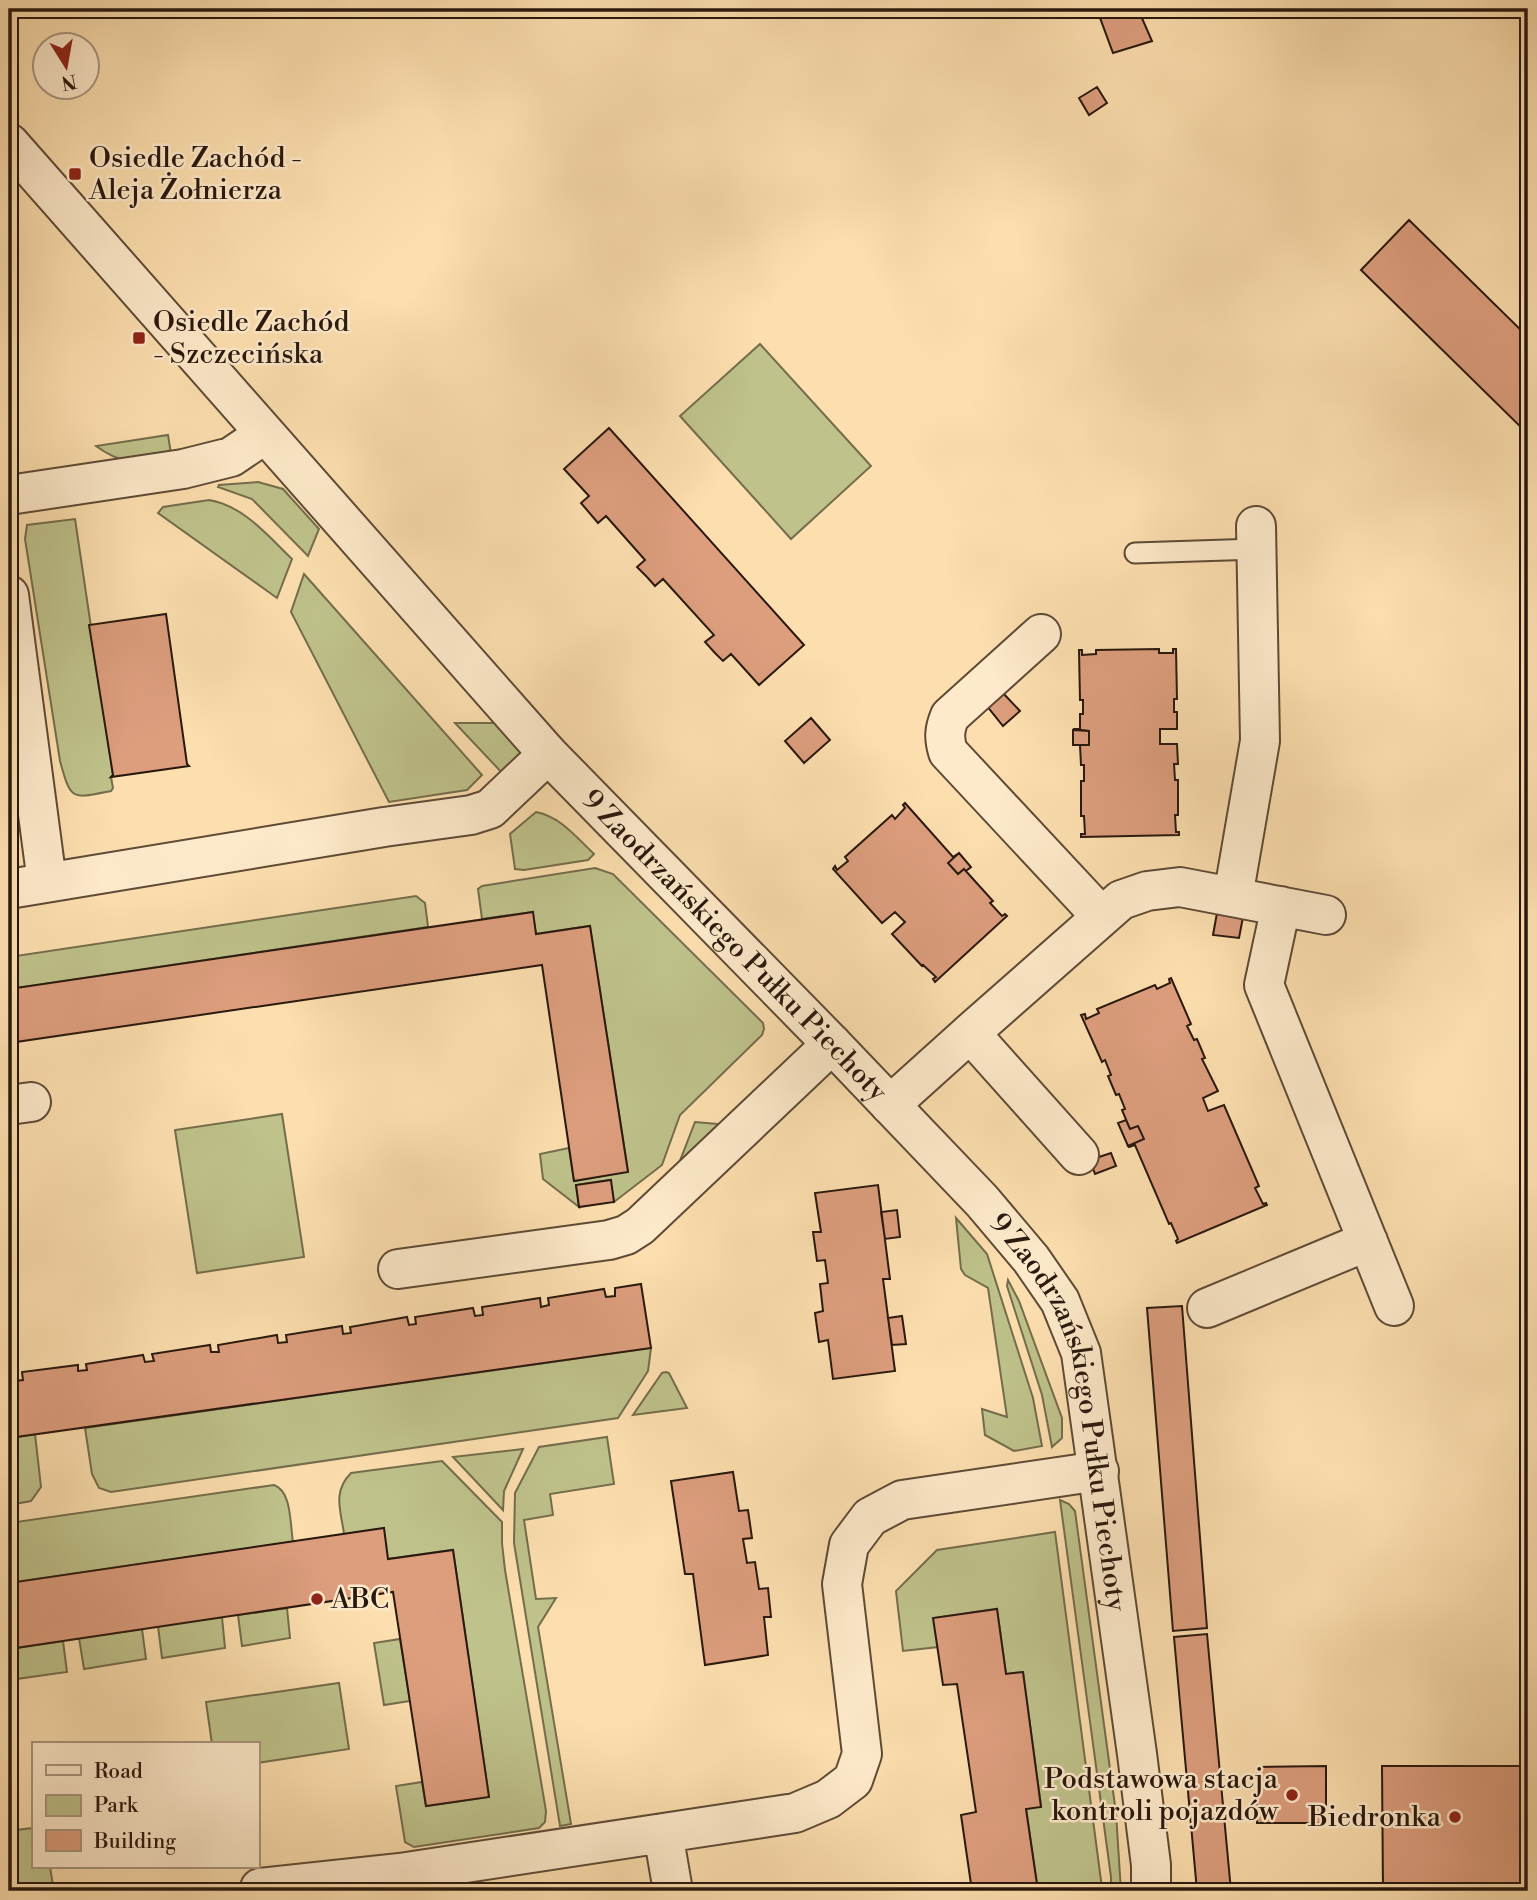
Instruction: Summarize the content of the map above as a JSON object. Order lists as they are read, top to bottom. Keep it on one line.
{"streets":{"street":["9 Zaodrzańskiego Pułku Piechoty"]},"places":{"transit":["Osiedle Zachód - Aleja Żołnierza","Osiedle Zachód - Szczecińska"],"other":["ABC","Podstawowa stacja kontroli pojazdów","Biedronka"]},"legend":["Road","Park","Building"],"north":"bottom"}
